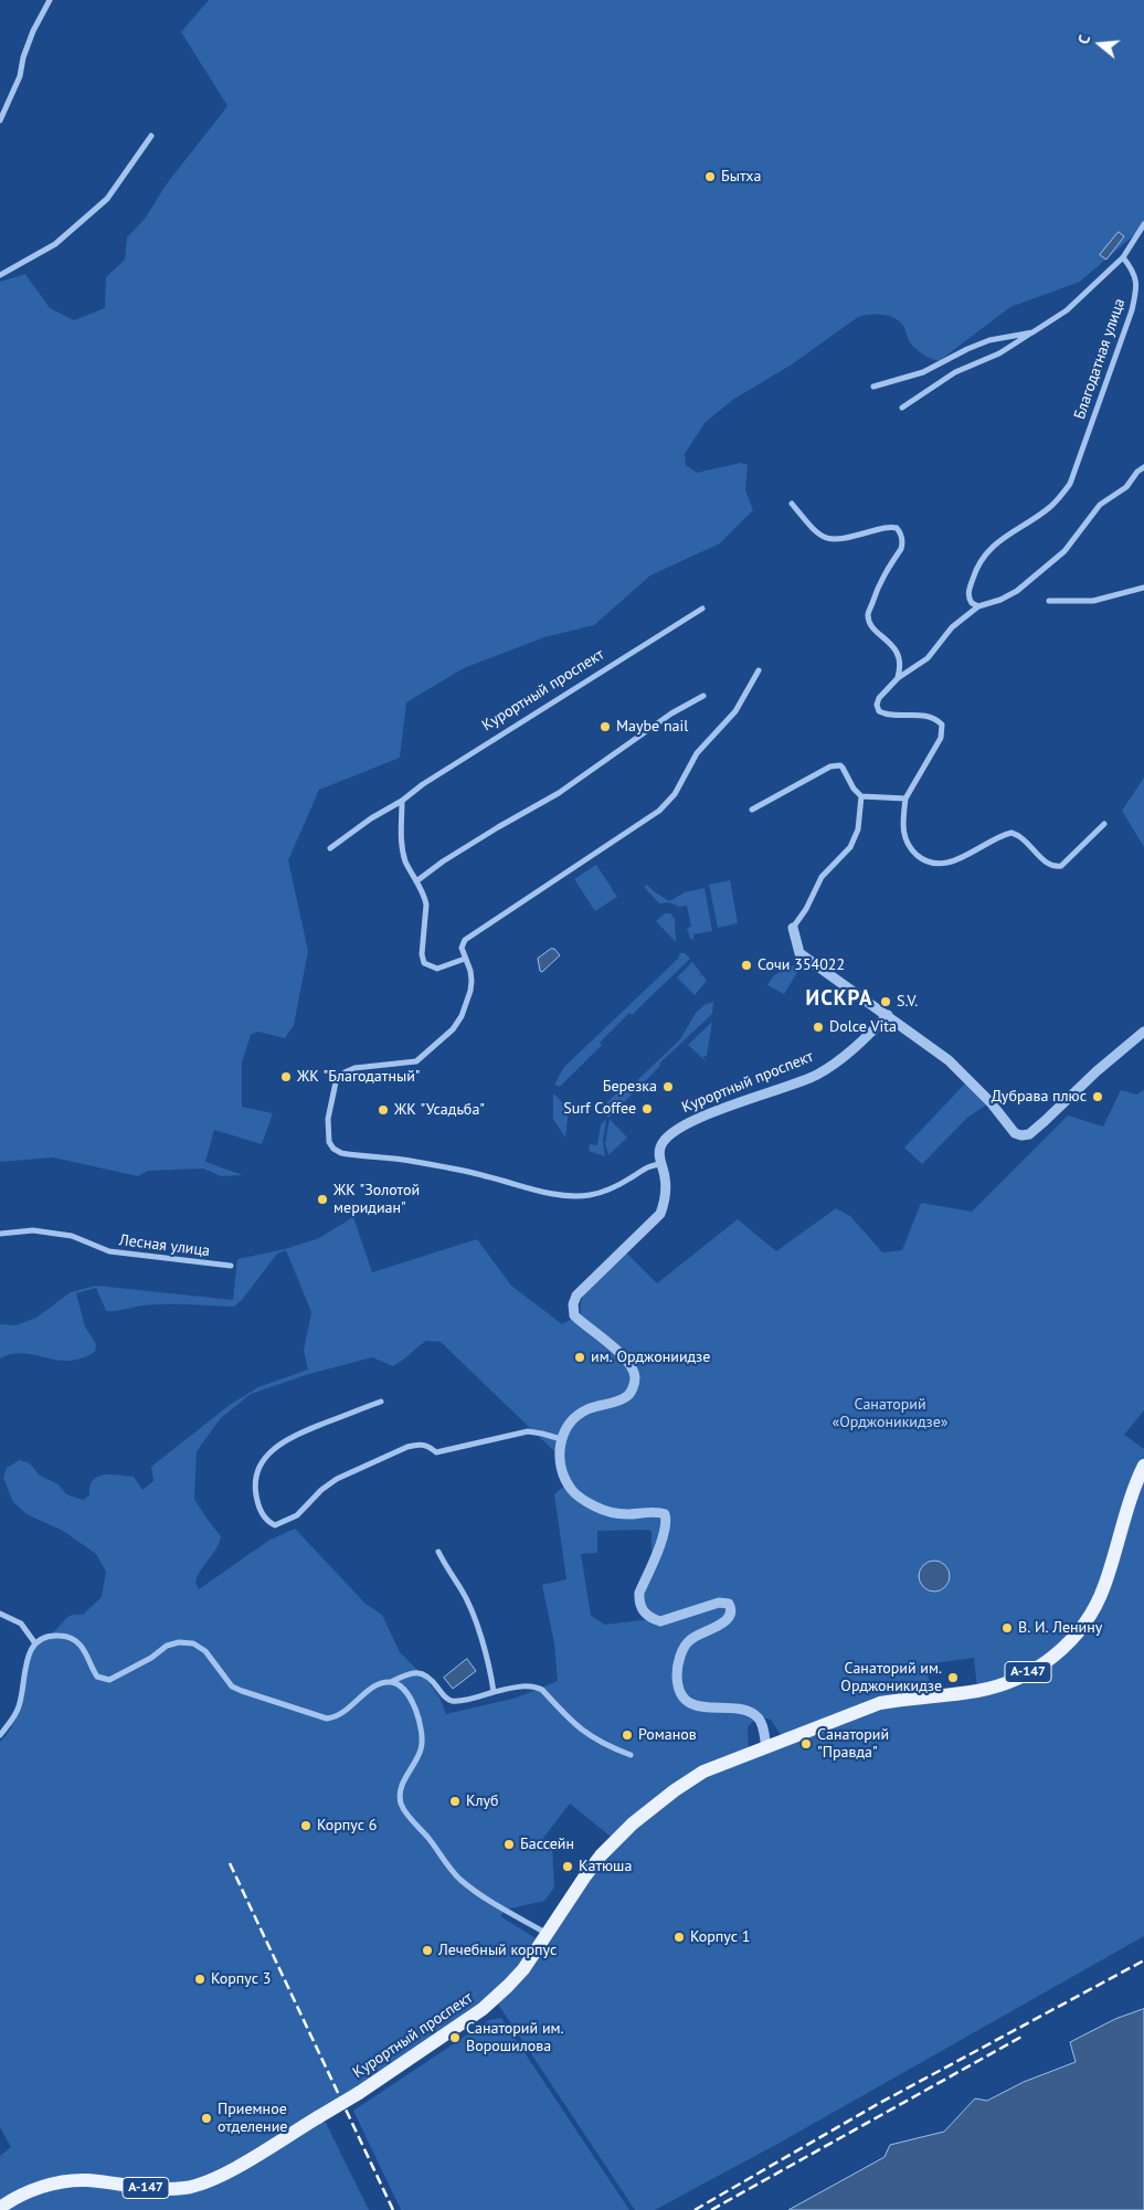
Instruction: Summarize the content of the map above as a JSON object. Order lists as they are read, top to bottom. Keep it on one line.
{"streets":{"main road":["Курортный проспект","А-147"],"street":["Благодатная улица","Лесная улица"]},"districts":["ИСКРА"],"parks":["Санаторий «Орджоникидзе»"],"places":["Бытха","Maybe nail","Сочи 354022","S.V.","Dolce Vita","ЖК \"Благодатный\"","Березка","Дубрава плюс","Surf Coffee","ЖК \"Усадьба\"","ЖК \"Золотой меридиан\"","им. Орджониидзе","В. И. Ленину","Санаторий им. Орджоникидзе","Романов","Санаторий \"Правда\"","Клуб","Корпус 6","Бассейн","Катюша","Корпус 1","Лечебный корпус","Корпус 3","Санаторий им. Ворошилова","Приемное отделение"],"north":"left"}
